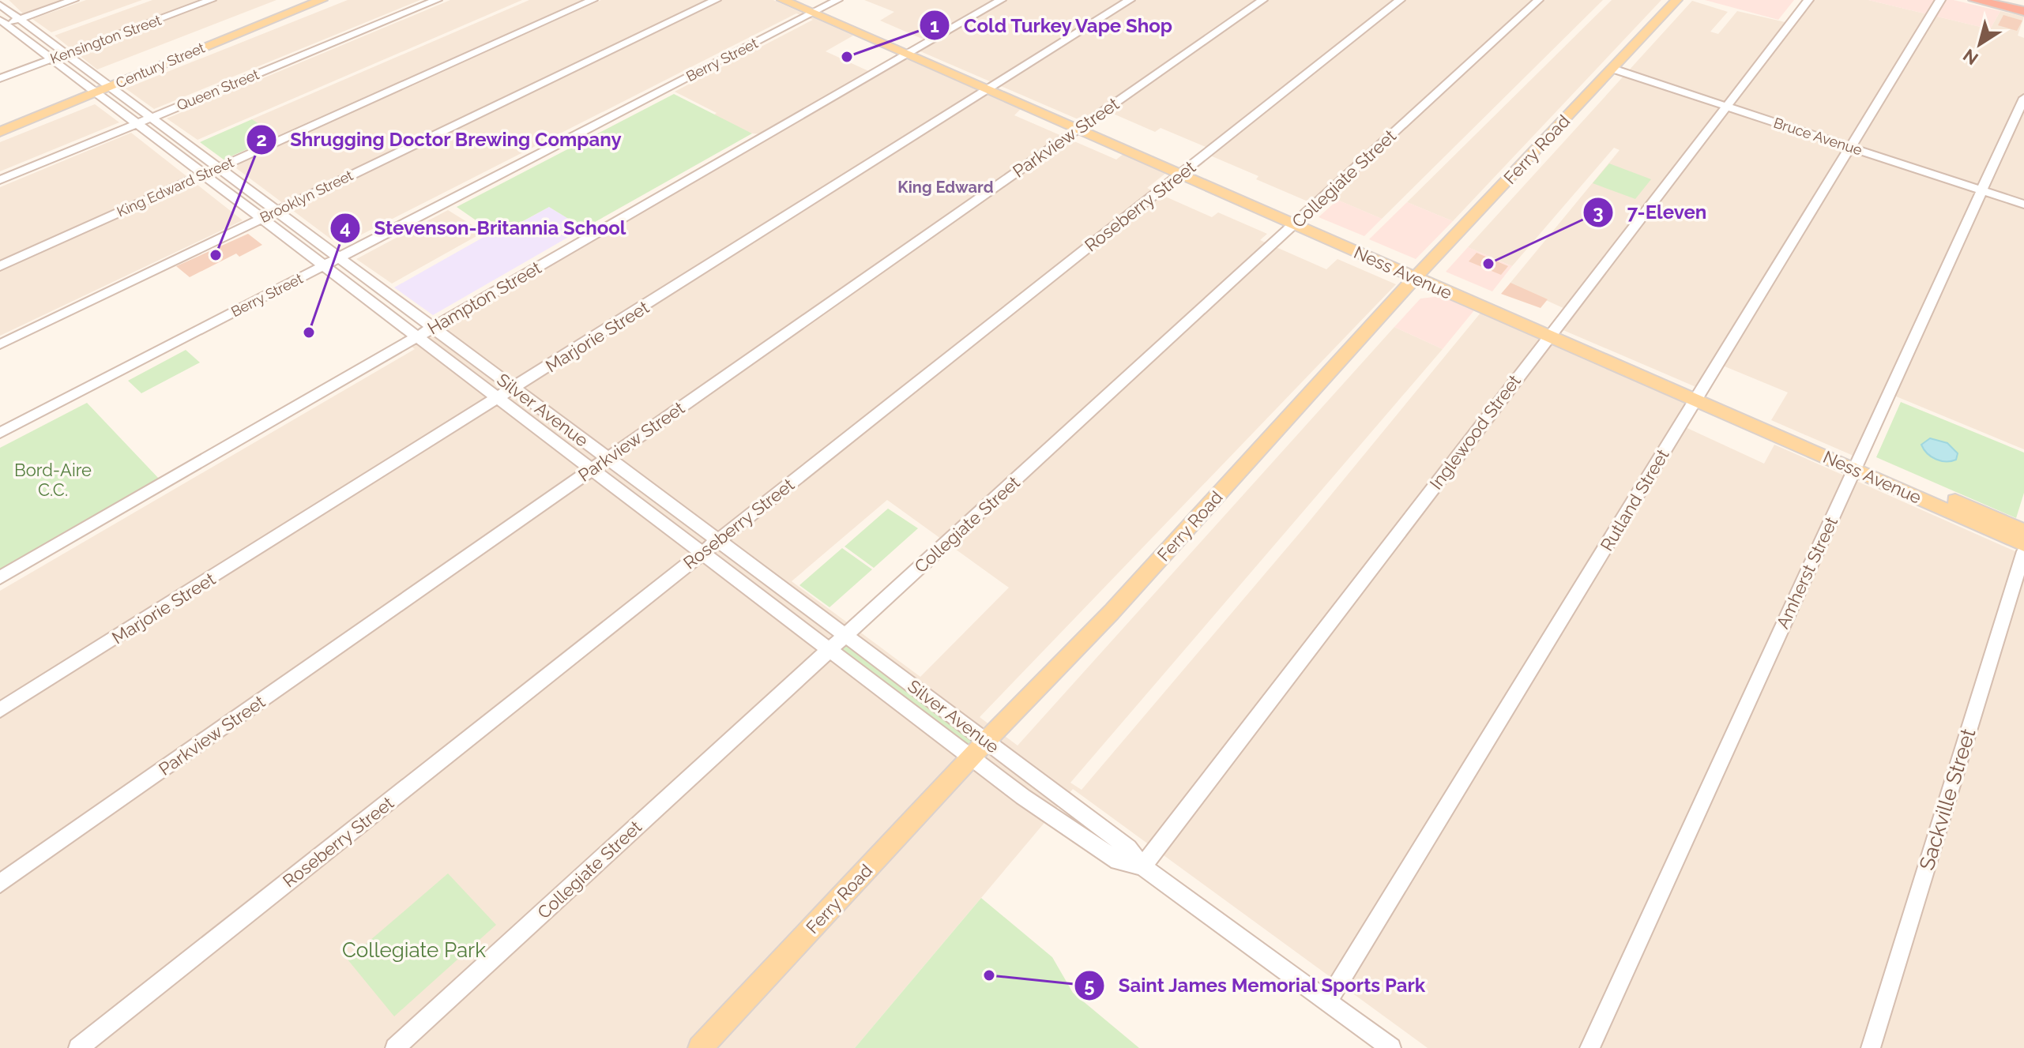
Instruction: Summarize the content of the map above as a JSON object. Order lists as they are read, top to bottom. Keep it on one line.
{"streets":{"main road":["Century Street","Ferry Road","Ness Avenue"],"street":["Kensington Street","Berry Street","Queen Street","Bruce Avenue","Parkview Street","Collegiate Street","King Edward Street","Brooklyn Street","Roseberry Street","Hampton Street","Marjorie Street","Silver Avenue","Inglewood Street","Rutland Street","Amherst Street","Sackville Street"]},"crossings":[["Kensington Street","Silver Avenue"],["Berry Street","Ness Avenue"],["Berry Street","Silver Avenue"],["Century Street","Silver Avenue"],["Queen Street","Silver Avenue"],["Bruce Avenue","Ferry Road"],["Bruce Avenue","Inglewood Street"],["Bruce Avenue","Rutland Street"],["Bruce Avenue","Amherst Street"],["Parkview Street","Ness Avenue"],["Parkview Street","Silver Avenue"],["Ferry Road","Ness Avenue"],["Ferry Road","Silver Avenue"],["Collegiate Street","Ness Avenue"],["Collegiate Street","Silver Avenue"],["King Edward Street","Silver Avenue"],["Brooklyn Street","Silver Avenue"],["Roseberry Street","Ness Avenue"],["Roseberry Street","Silver Avenue"],["Ness Avenue","Hampton Street"],["Ness Avenue","Marjorie Street"],["Ness Avenue","Inglewood Street"],["Ness Avenue","Rutland Street"],["Ness Avenue","Amherst Street"],["Hampton Street","Silver Avenue"],["Marjorie Street","Silver Avenue"],["Silver Avenue","Inglewood Street"],["Silver Avenue","Rutland Street"]],"districts":["King Edward"],"parks":["Bord-Aire C.C.","Collegiate Park"],"places":["Cold Turkey Vape Shop","Shrugging Doctor Brewing Company","7-Eleven","Stevenson-Britannia School","Saint James Memorial Sports Park"],"north":"bottom left"}
